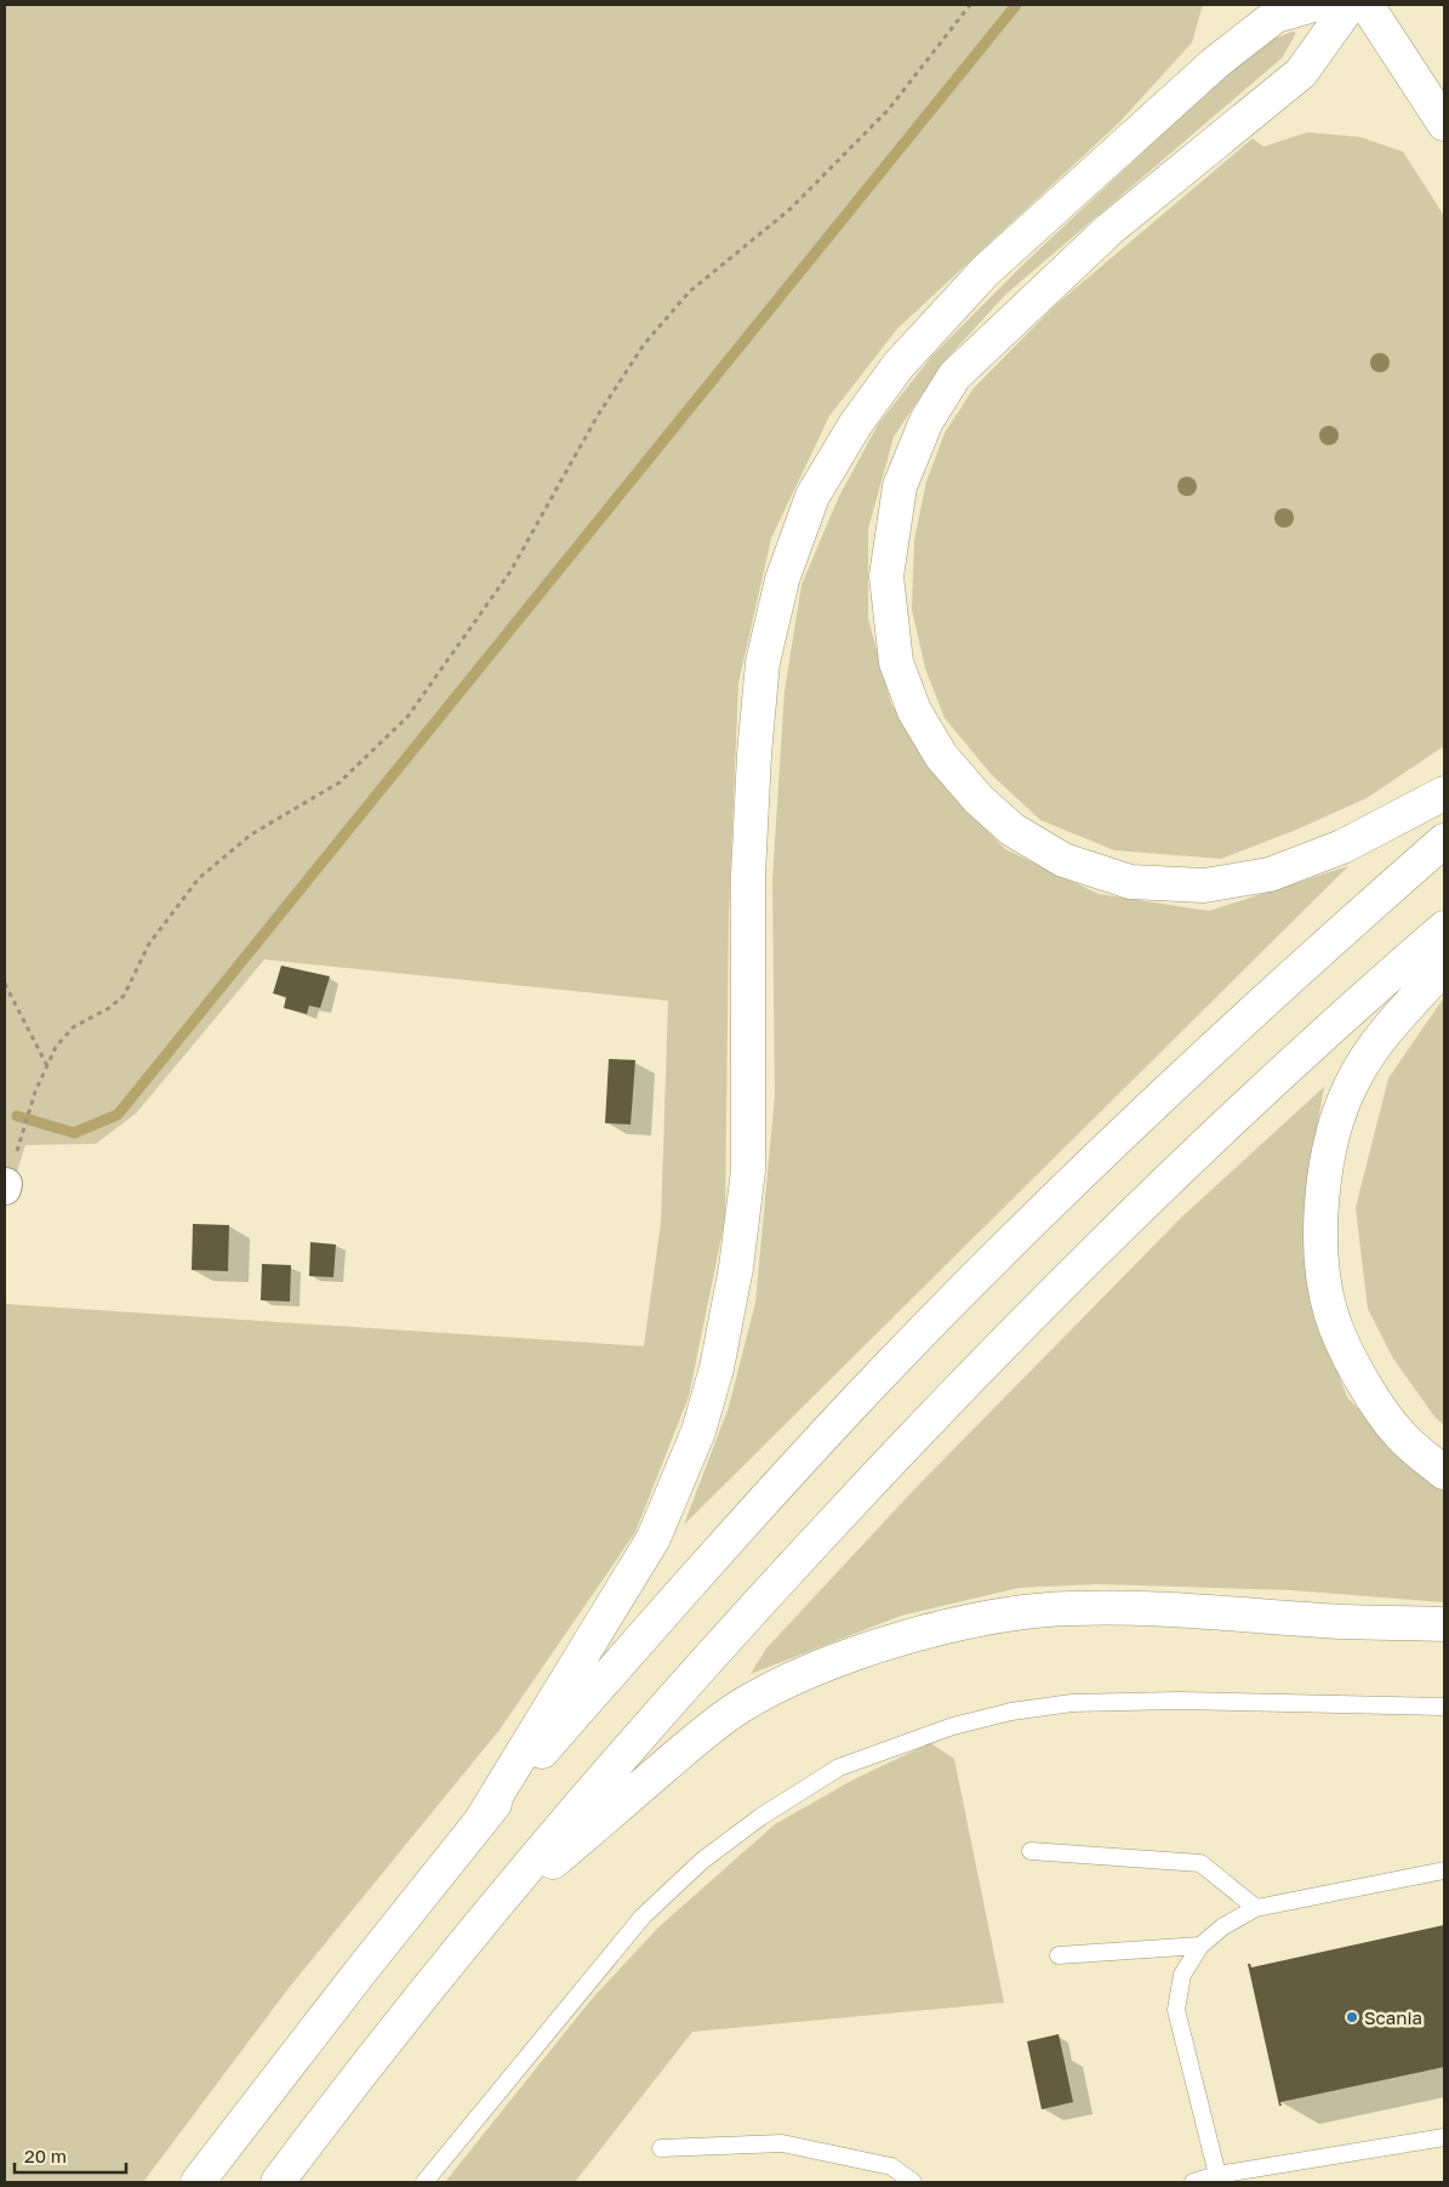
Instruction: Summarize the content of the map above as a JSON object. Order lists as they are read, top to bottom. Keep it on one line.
{"places":["Scania"],"scale_bar":"20 m"}
